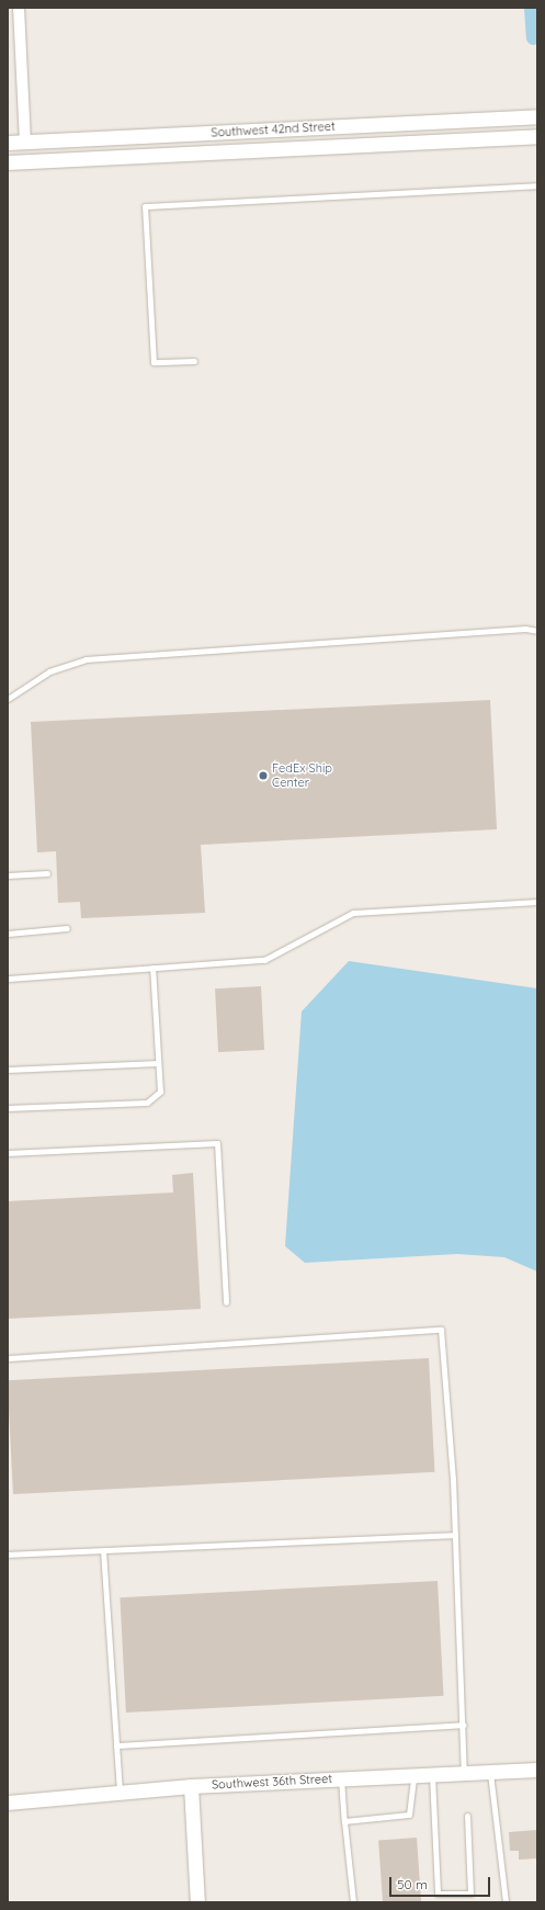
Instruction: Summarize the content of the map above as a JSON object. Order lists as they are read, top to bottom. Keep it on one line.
{"streets":{"street":["Southwest 42nd Street","Southwest 36th Street"]},"places":["FedEx Ship Center"],"scale_bar":"50 m"}
